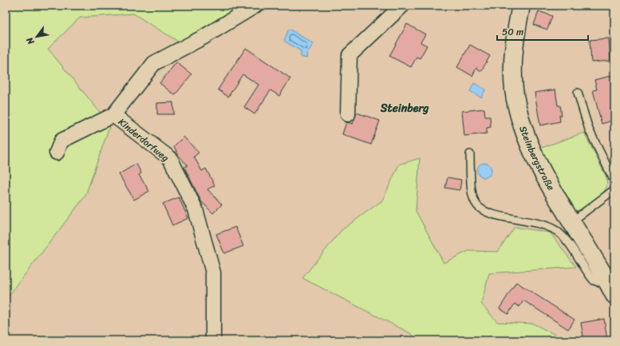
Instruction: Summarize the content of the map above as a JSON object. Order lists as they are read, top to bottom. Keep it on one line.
{"streets":{"main road":["Steinbergstraße"],"street":["Kinderdorfweg"]},"districts":["Steinberg"],"scale_bar":"50 m","north":"bottom left"}
